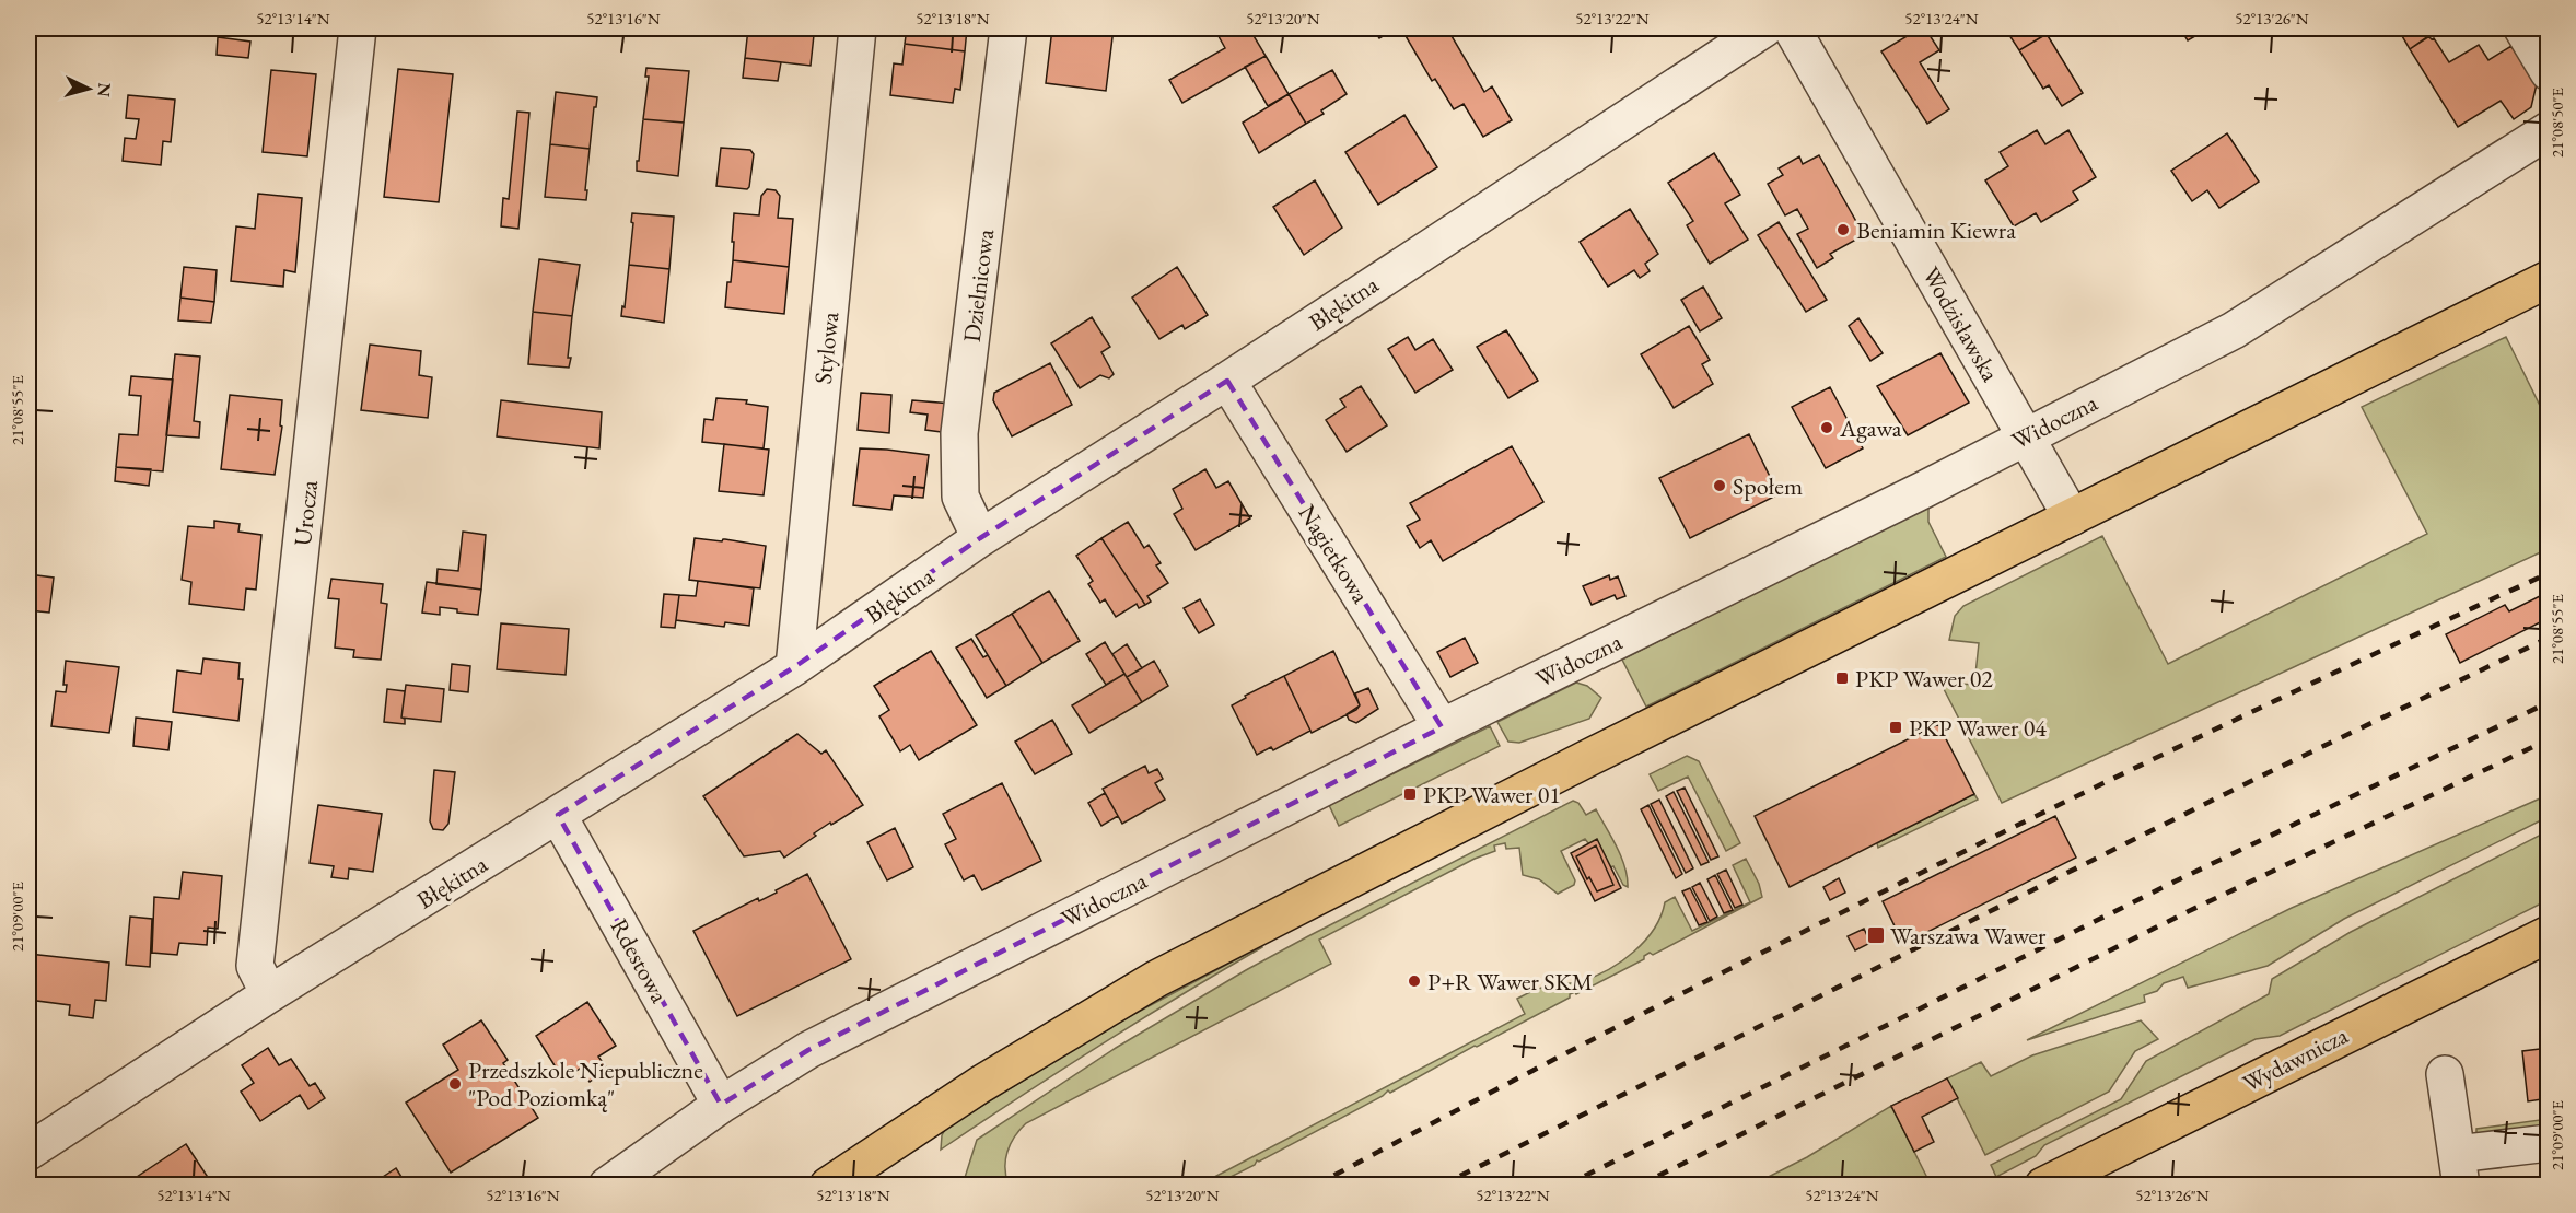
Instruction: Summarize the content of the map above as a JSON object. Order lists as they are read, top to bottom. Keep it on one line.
{"streets":{"main road":["Wydawnicza"],"street":["Dzielnicowa","Błękitna","Wodzisławska","Stylowa","Widoczna","Urocza","Nagietkowa","Rdestowa"]},"crossings":[["Dzielnicowa","Błękitna"],["Błękitna","Stylowa"],["Błękitna","Urocza"],["Błękitna","Nagietkowa"],["Błękitna","Rdestowa"],["Wodzisławska","Widoczna"],["Widoczna","Nagietkowa"],["Widoczna","Rdestowa"]],"places":{"other":["Beniamin Kiewra","Agawa","Społem","P+R Wawer SKM","Przedszkole Niepubliczne \"Pod Poziomką\""],"transit":["PKP Wawer 02","PKP Wawer 04","PKP Wawer 01","Warszawa Wawer"]},"north":"right","coordinates":["52°13'14\"N","52°13'16\"N","52°13'18\"N","52°13'20\"N","52°13'22\"N","52°13'24\"N","52°13'26\"N","21°08'50\"E","21°08'55\"E","21°09'00\"E"]}
